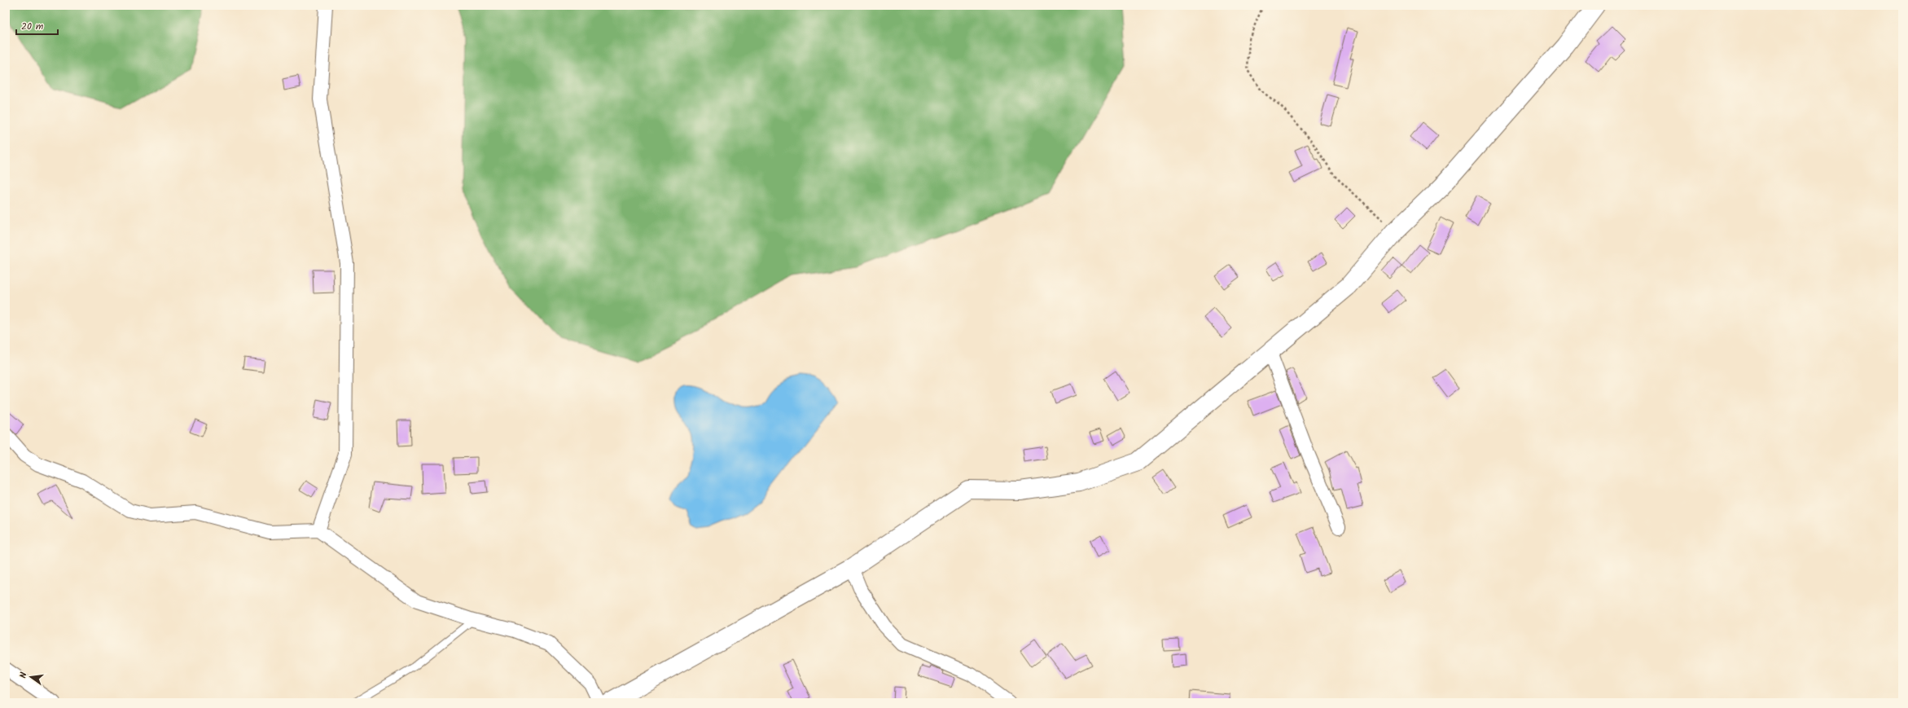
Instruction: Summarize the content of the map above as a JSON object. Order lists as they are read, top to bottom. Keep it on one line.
{"scale_bar":"20 m","north":"left"}
